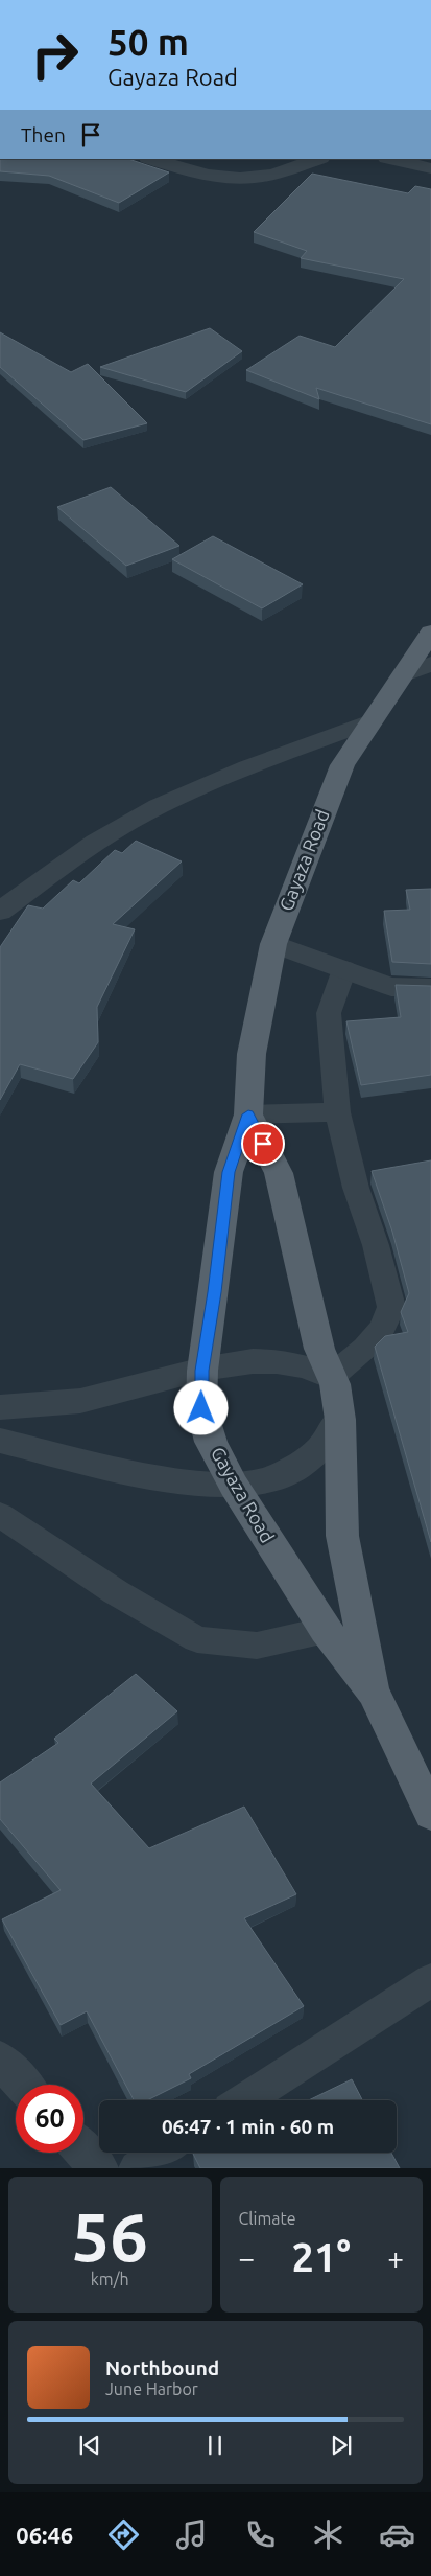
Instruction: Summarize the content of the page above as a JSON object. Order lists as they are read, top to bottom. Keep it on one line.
{"streets":{"main road":["Gayaza Road"]},"page":{"turn":["50 m","Gayaza Road"],"then":"Then","limit":"60","trip":"06:47 · 1 min · 60 m","tile":[["56","km/h"],"Climate"],"heat":["−","21°","+"],"song":["Northbound","June Harbor"],"tabs":"06:46"}}
